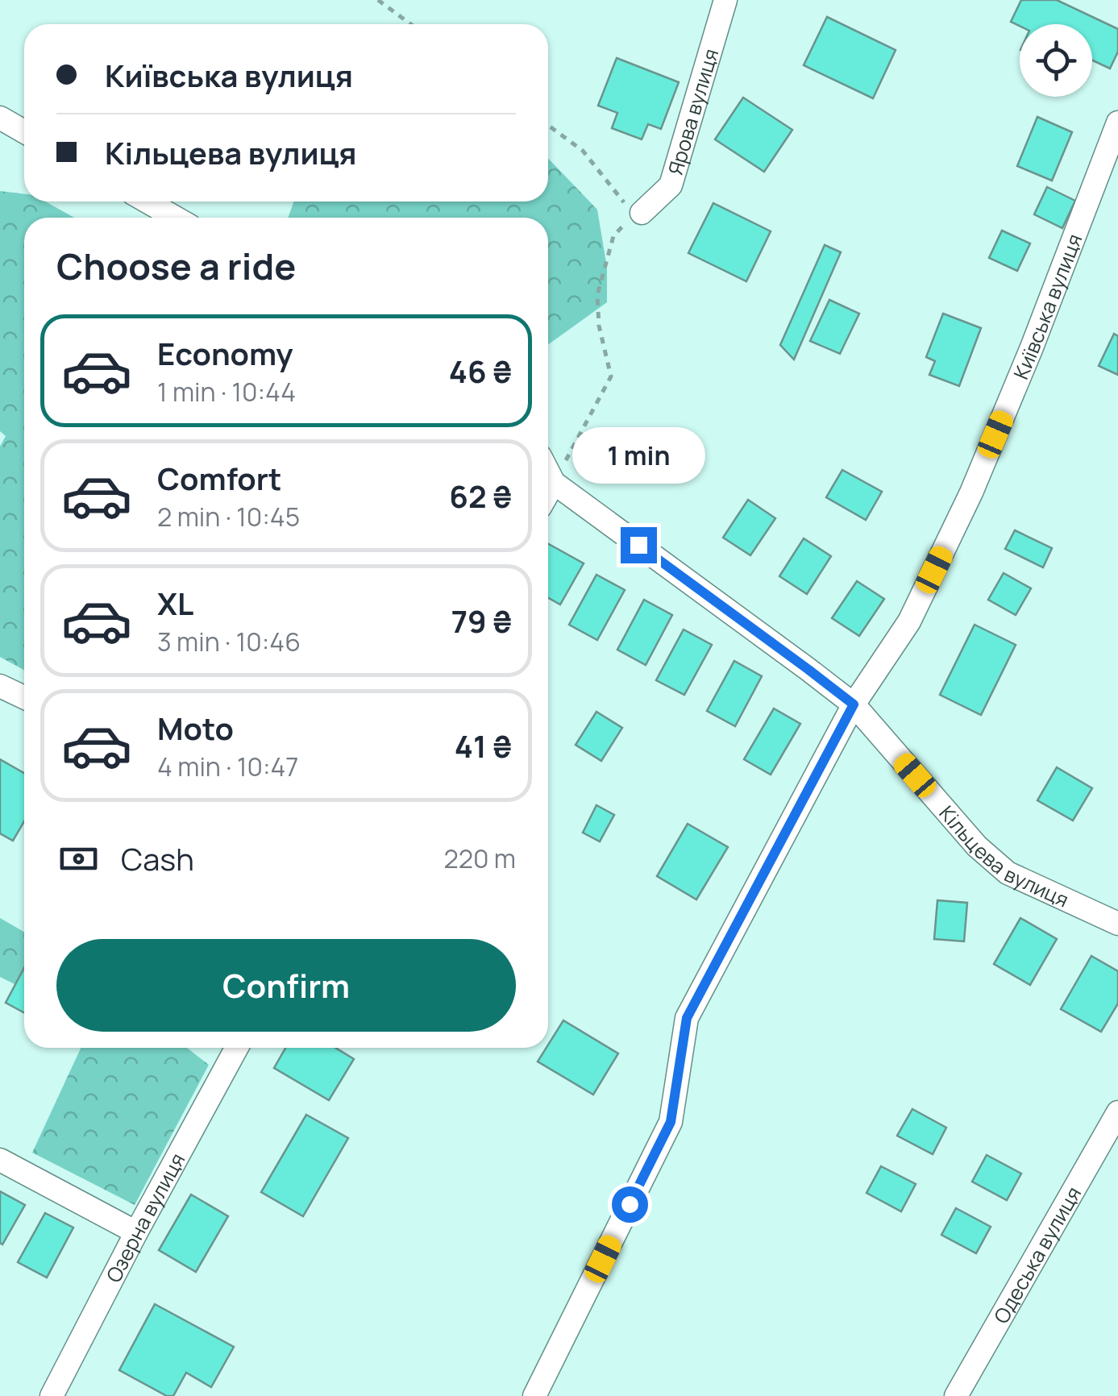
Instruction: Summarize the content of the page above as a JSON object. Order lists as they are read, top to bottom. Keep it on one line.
{"streets":{"street":["Ярова вулиця","Київська вулиця","Кільцева вулиця","Озерна вулиця","Одеська вулиця"]},"crossings":[["Київська вулиця","Кільцева вулиця"]],"page":{"banner":["Київська вулиця","Кільцева вулиця"],"heading":"Choose a ride","list":[{"name":"Economy","note":"1 min · 10:44","value":"46 ₴"},{"name":"Comfort","note":"2 min · 10:45","value":"62 ₴"},{"name":"XL","note":"3 min · 10:46","value":"79 ₴"},{"name":"Moto","note":"4 min · 10:47","value":"41 ₴"}],"bubble":"1 min","pay":["Cash","220 m"],"buttons":"Confirm"}}
